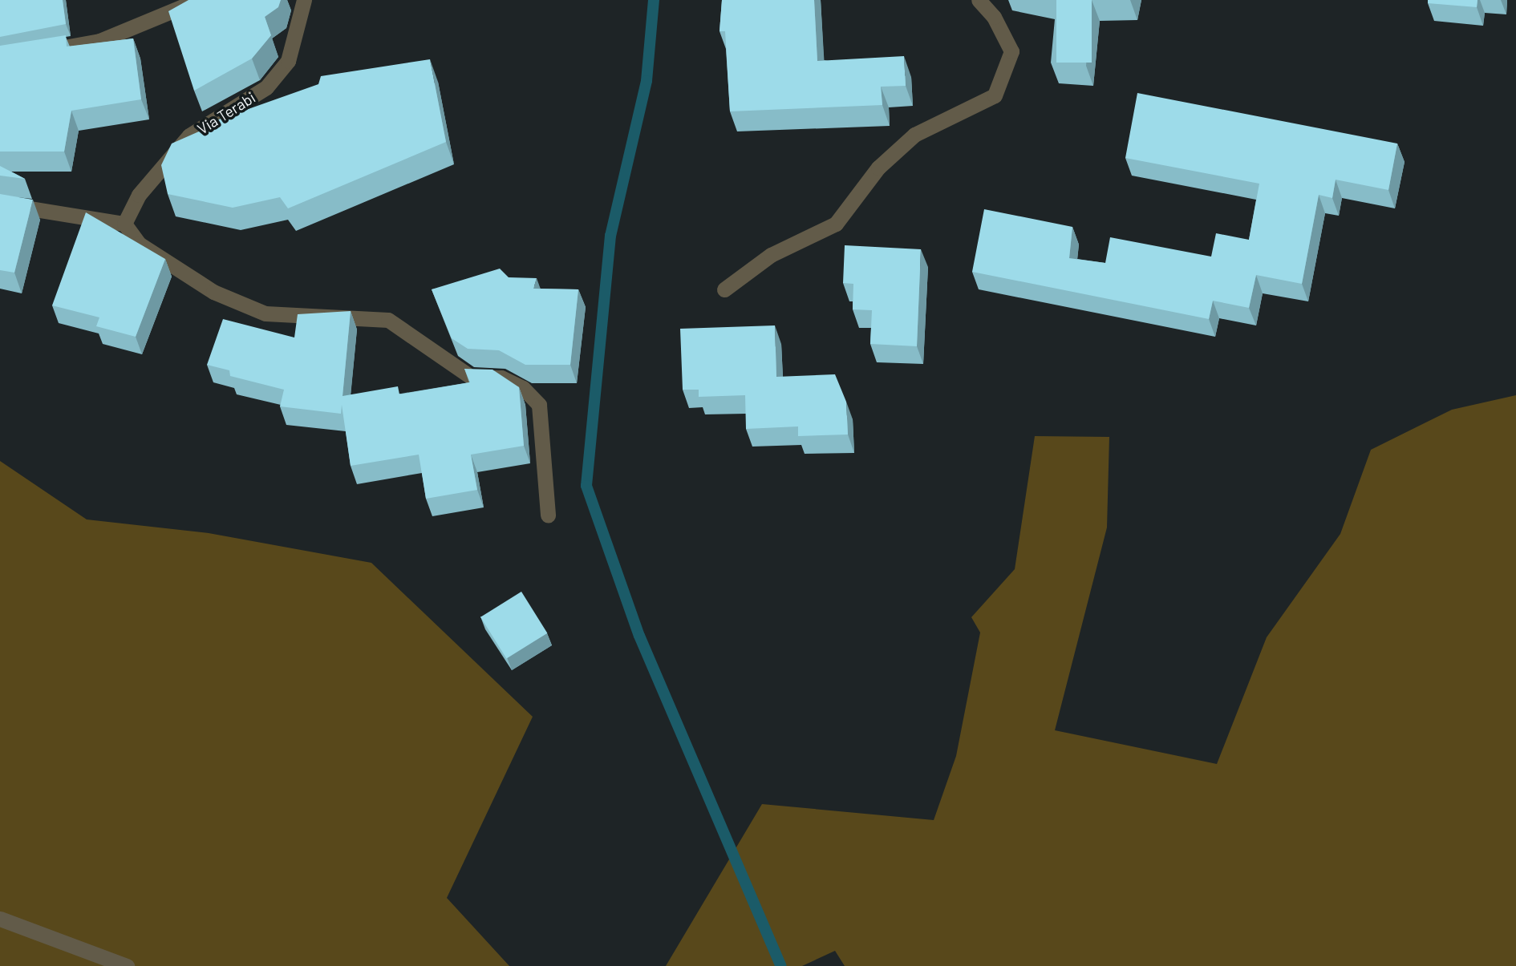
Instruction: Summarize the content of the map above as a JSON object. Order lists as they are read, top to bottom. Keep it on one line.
{"streets":{"street":["Via Terabi"]}}
